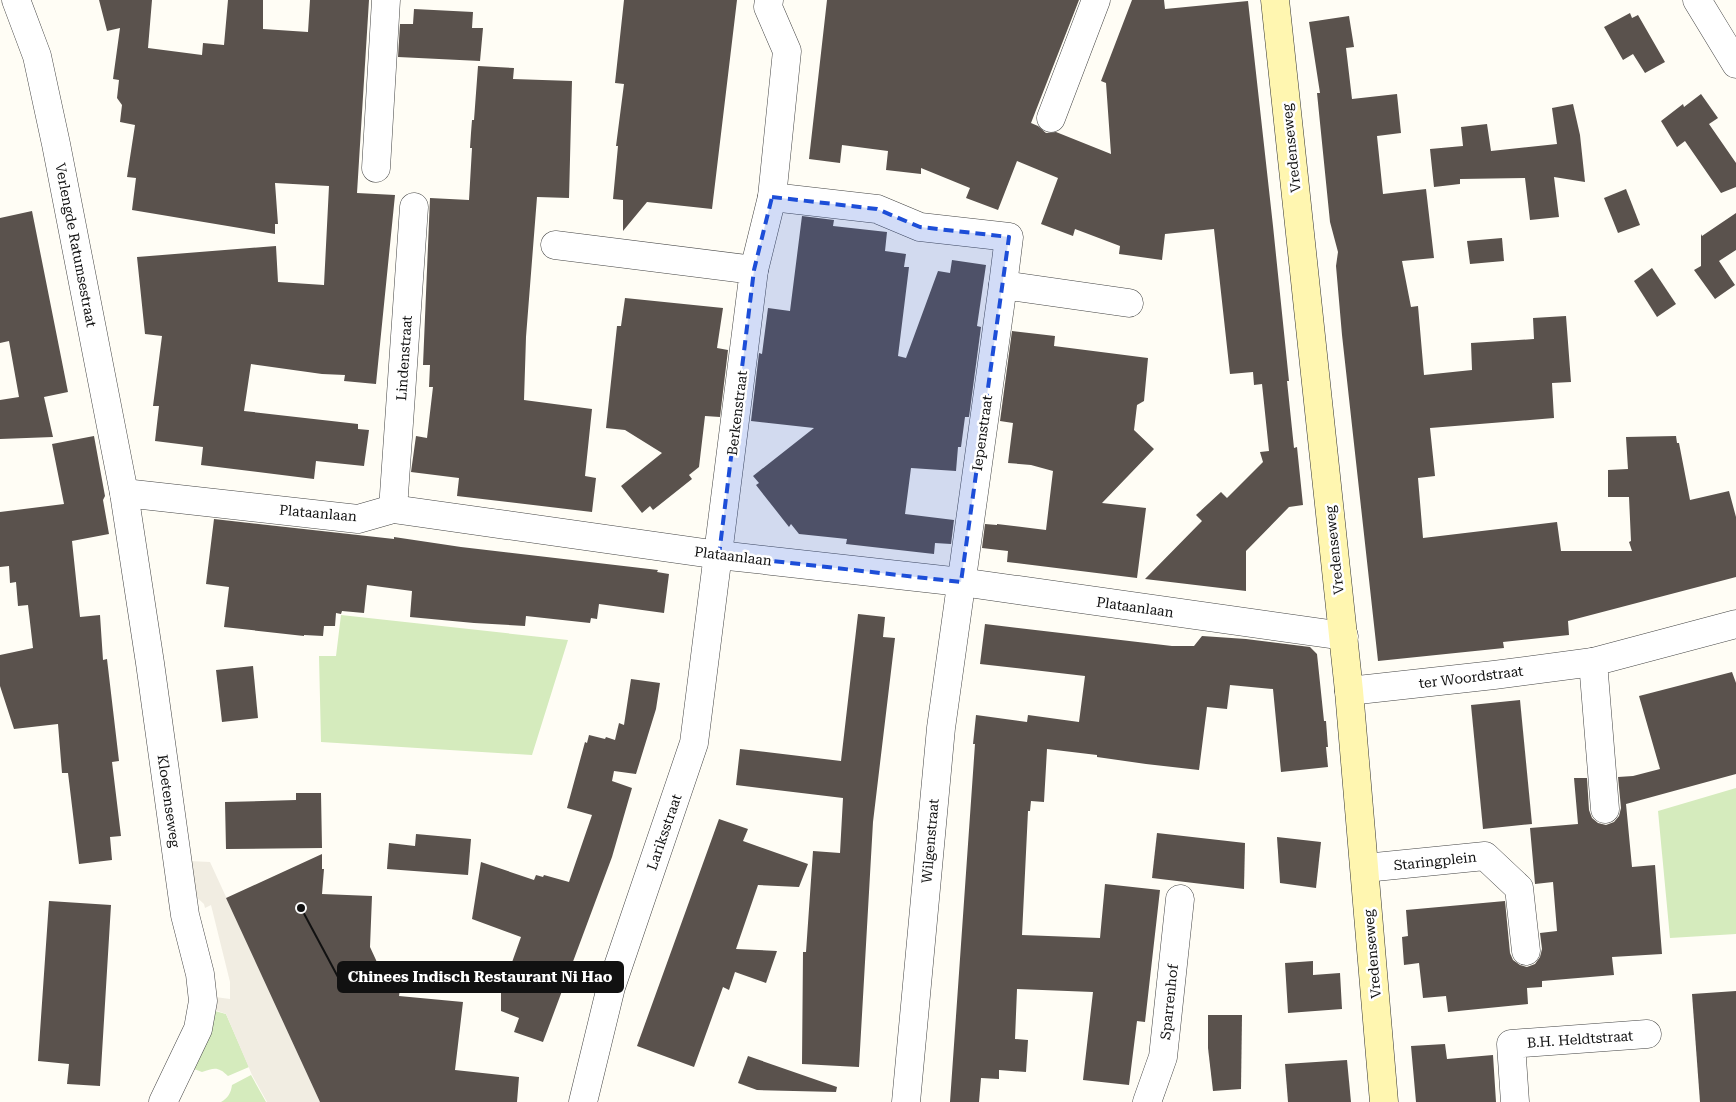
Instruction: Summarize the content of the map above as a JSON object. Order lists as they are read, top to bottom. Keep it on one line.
{"streets":{"main road":["Vredenseweg"],"street":["Verlengde Ratumsestraat","Lindenstraat","Berkenstraat","Iepenstraat","Plataanlaan","ter Woordstraat","Kloetenseweg","Lariksstraat","Wilgenstraat","Staringplein","Sparrenhof","B.H. Heldtstraat"]},"crossings":[["Vredenseweg","Plataanlaan"],["Vredenseweg","ter Woordstraat"],["Vredenseweg","Staringplein"],["Verlengde Ratumsestraat","Plataanlaan"],["Verlengde Ratumsestraat","Kloetenseweg"],["Lindenstraat","Plataanlaan"],["Berkenstraat","Iepenstraat"],["Berkenstraat","Plataanlaan"],["Berkenstraat","Lariksstraat"],["Iepenstraat","Plataanlaan"],["Iepenstraat","Wilgenstraat"],["Plataanlaan","Kloetenseweg"],["Plataanlaan","Lariksstraat"],["Plataanlaan","Wilgenstraat"]],"places":["Chinees Indisch Restaurant Ni Hao"]}
